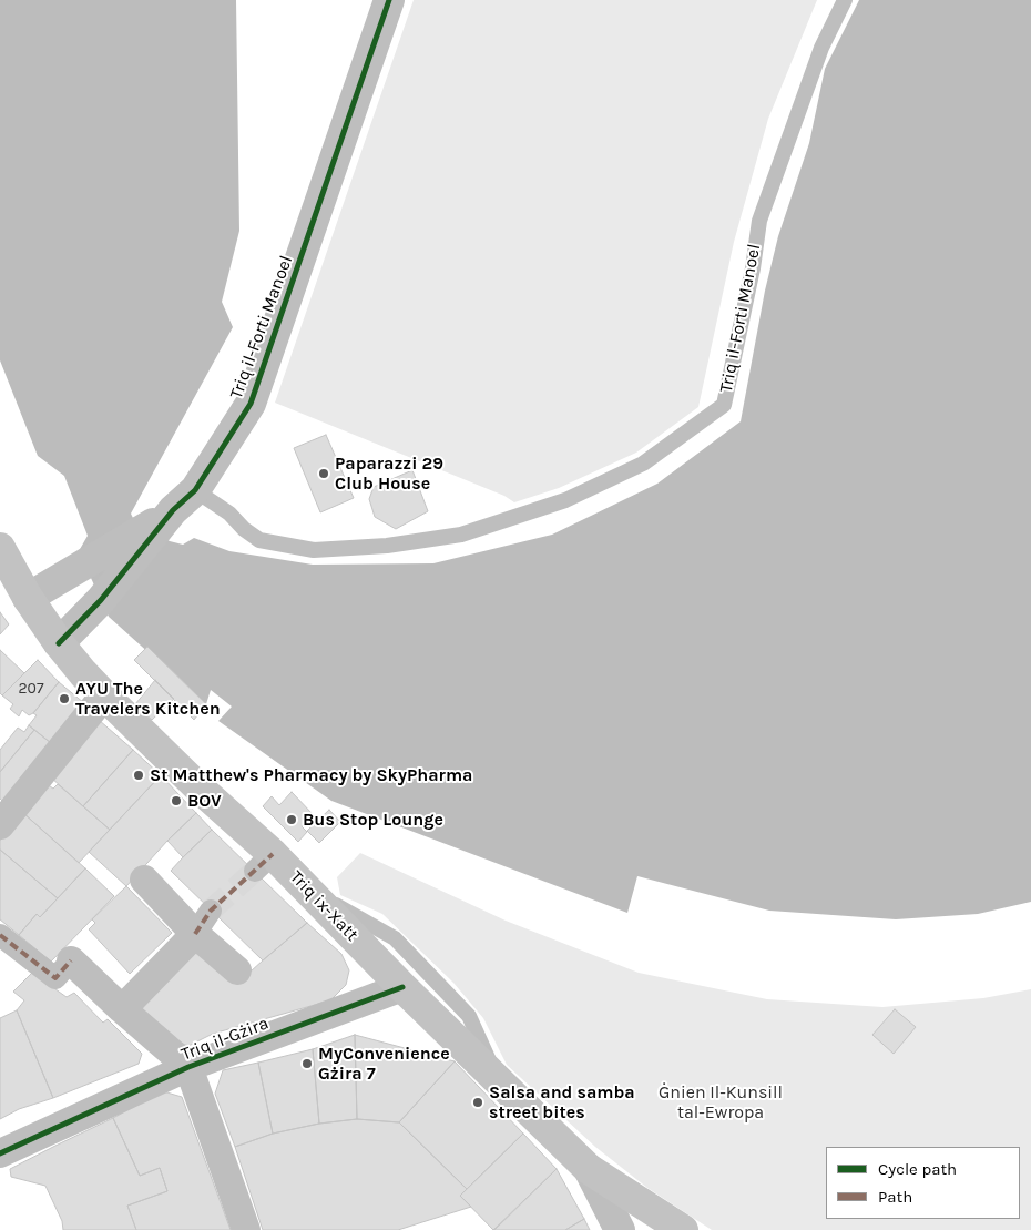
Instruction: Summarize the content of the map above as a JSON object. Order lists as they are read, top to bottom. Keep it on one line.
{"streets":{"main road":["Triq ix-Xatt"],"street":["Triq il-Forti Manoel","Triq il-Gżira"]},"crossings":[["Triq il-Forti Manoel","Triq ix-Xatt"],["Triq ix-Xatt","Triq il-Gżira"]],"parks":["Ġnien Il-Kunsill tal-Ewropa"],"places":["Paparazzi 29 Club House","AYU The Travelers Kitchen","St Matthew's Pharmacy by SkyPharma","BOV","Bus Stop Lounge","MyConvenience Gżira 7","Salsa and samba street bites"],"house_numbers":["207"],"legend":["Cycle path","Path"]}
